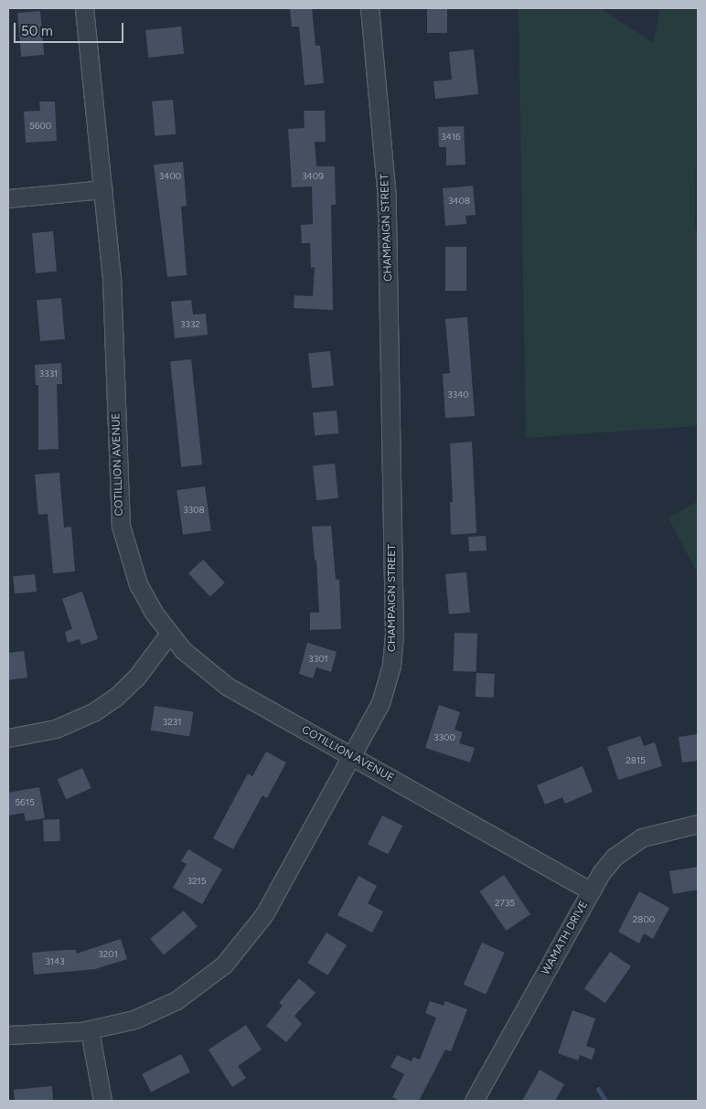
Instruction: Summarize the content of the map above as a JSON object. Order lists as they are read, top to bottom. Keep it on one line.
{"streets":{"street":["CHAMPAIGN STREET","COTILLION AVENUE","WAMATH DRIVE"]},"crossings":[["CHAMPAIGN STREET","COTILLION AVENUE"],["COTILLION AVENUE","WAMATH DRIVE"]],"house_numbers":["5600","3416","3400","3409","3408","3332","3331","3340","3308","3301","3231","3300","2815","5615","3215","2735","2800","3201","3143"],"scale_bar":"50 m"}
